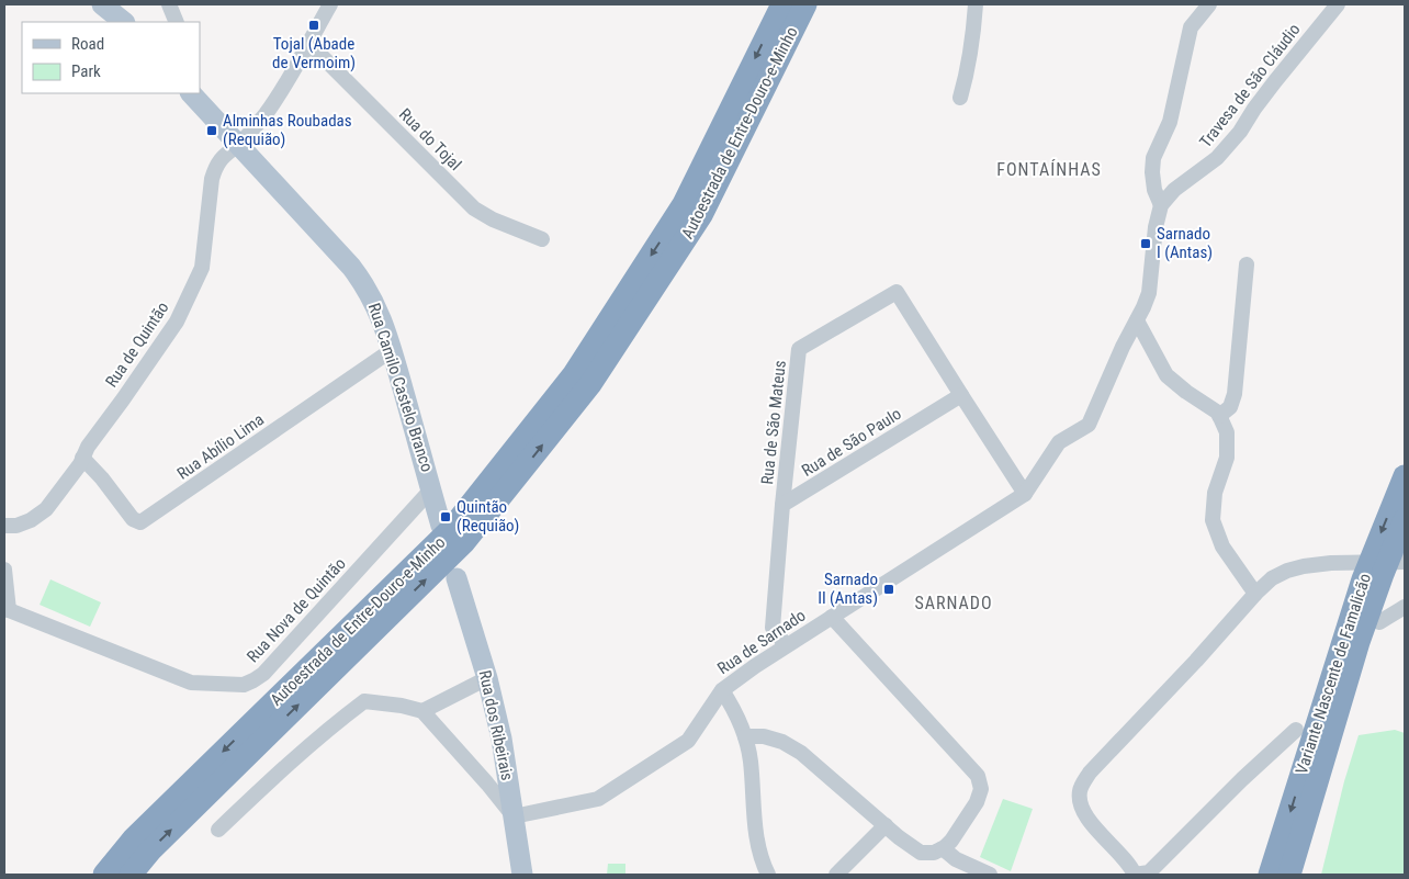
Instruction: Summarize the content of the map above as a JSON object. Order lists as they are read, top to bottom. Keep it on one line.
{"streets":{"highway":["Autoestrada de Entre-Douro-e-Minho","Variante Nascente de Famalicão"],"main road":["Rua Camilo Castelo Branco","Rua dos Ribeirais"],"street":["Travesa de São Cláudio","Rua do Tojal","Rua de Quintão","Rua de São Mateus","Rua de São Paulo","Rua Abílio Lima","Rua Nova de Quintão","Rua de Sarnado"]},"crossings":[["Rua do Tojal","Rua de Quintão"],["Rua de Quintão","Rua Camilo Castelo Branco"],["Rua de Quintão","Rua Abílio Lima"],["Rua Camilo Castelo Branco","Rua Abílio Lima"],["Rua Camilo Castelo Branco","Rua Nova de Quintão"],["Rua de São Mateus","Rua de São Paulo"],["Rua de Sarnado","Rua dos Ribeirais"]],"districts":["FONTAÍNHAS","SARNADO"],"places":{"transit":["Tojal (Abade de Vermoim)","Alminhas Roubadas (Requião)","Sarnado I (Antas)","Quintão (Requião)","Sarnado II (Antas)"]},"legend":["Road","Park"]}
